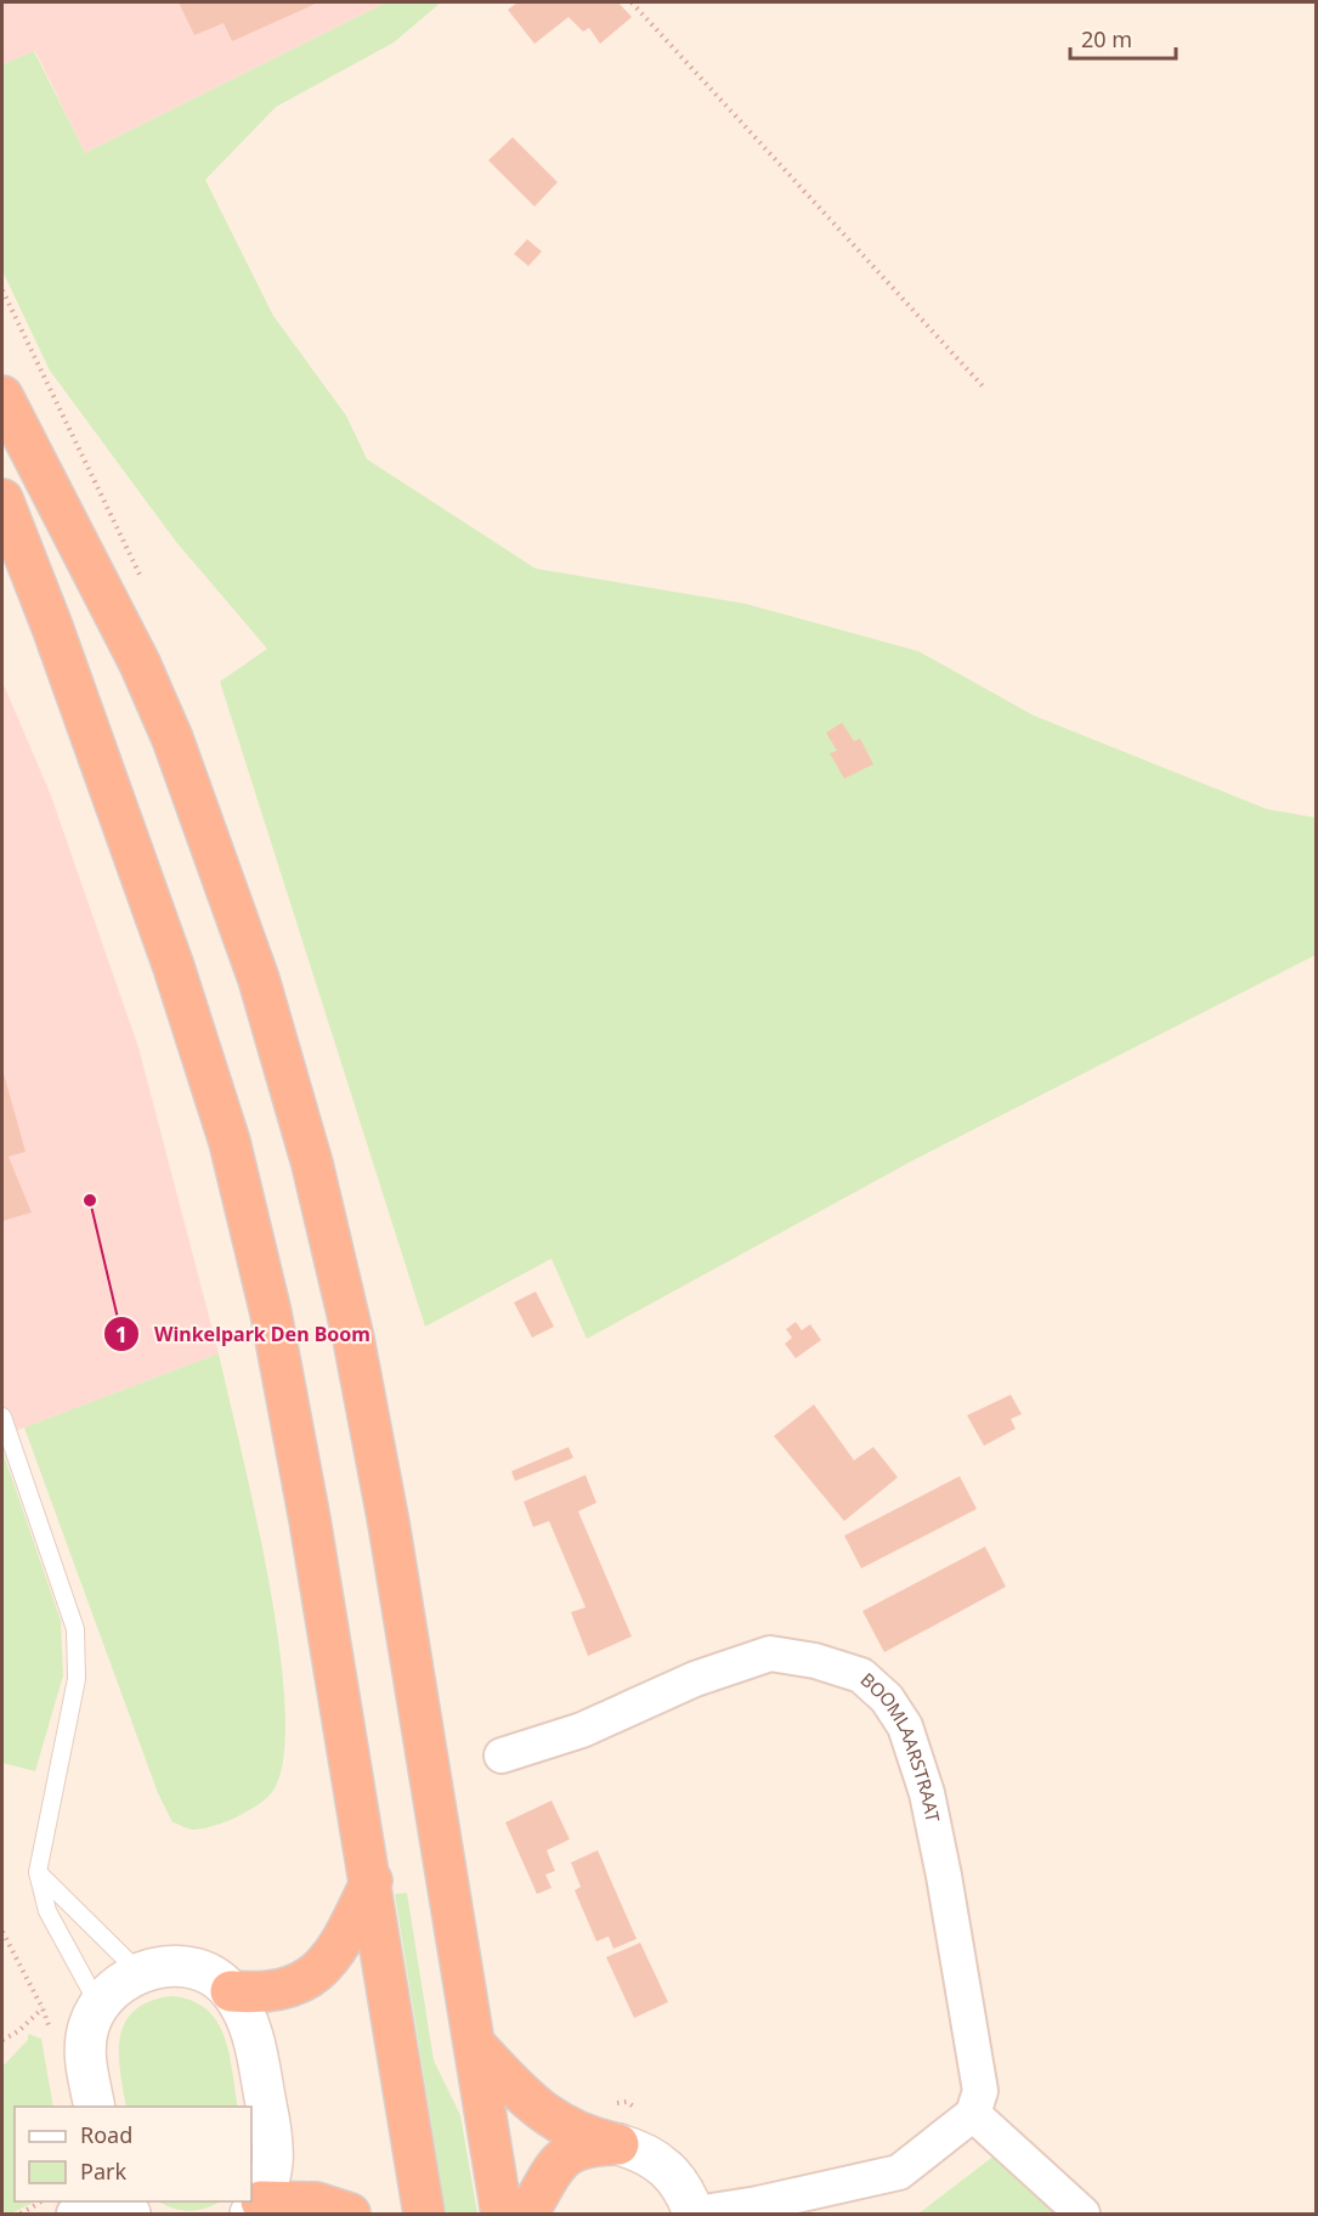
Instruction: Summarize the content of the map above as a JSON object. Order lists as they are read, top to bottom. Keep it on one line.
{"streets":{"street":["BOOMLAARSTRAAT"]},"places":["Winkelpark Den Boom"],"legend":["Road","Park"],"scale_bar":"20 m"}
